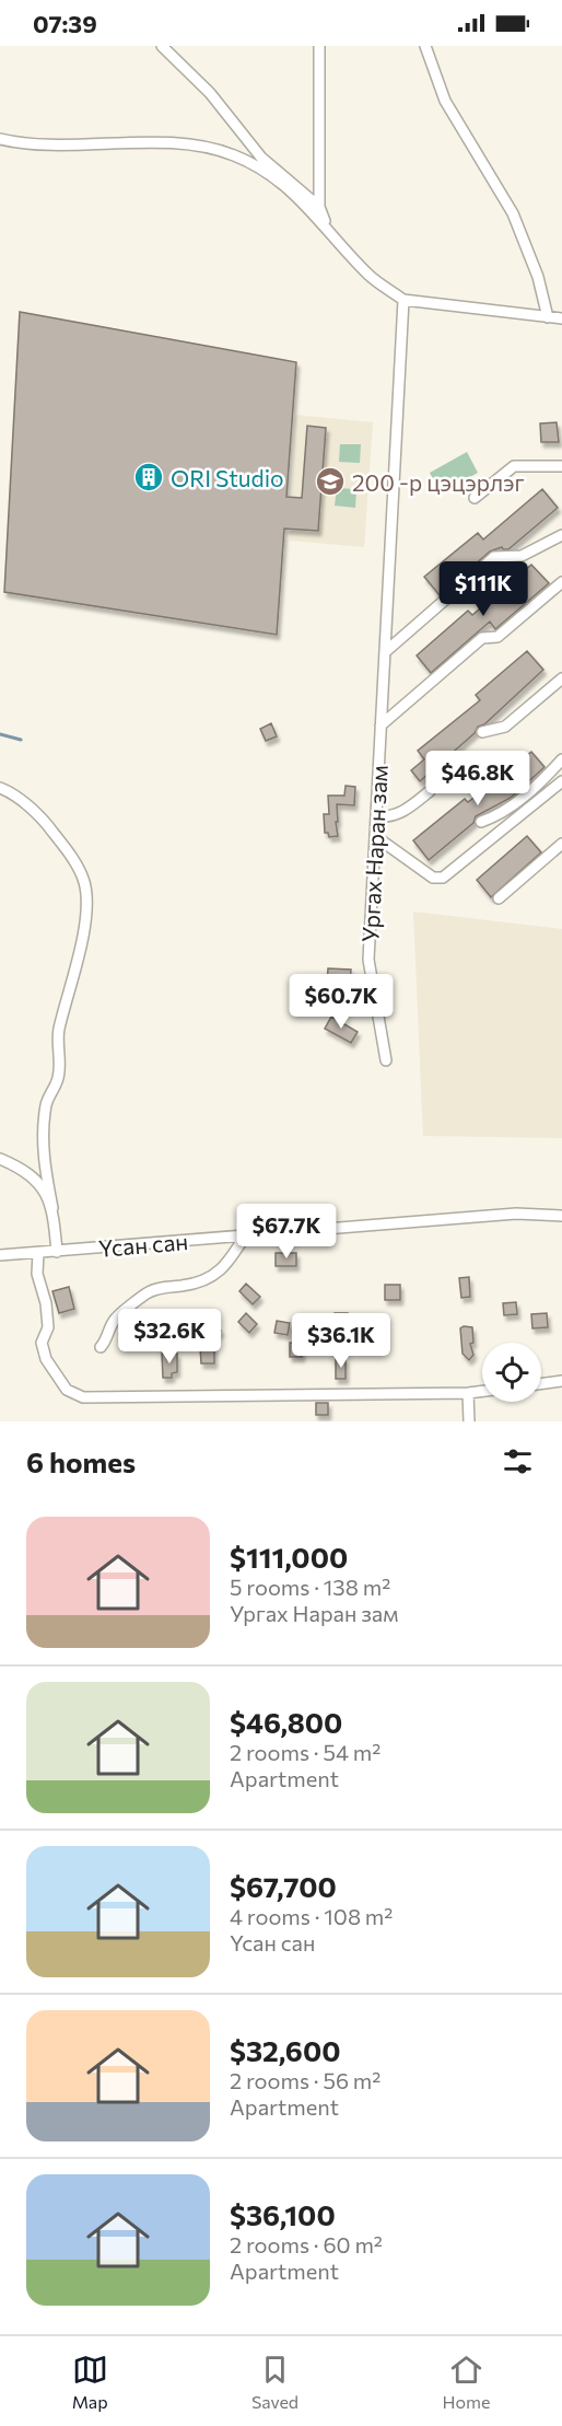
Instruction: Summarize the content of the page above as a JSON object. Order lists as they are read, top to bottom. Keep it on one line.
{"streets":{"street":["Ургах Наран зам","Үсан сан"]},"places":{"building":["ORI Studio"],"school or university":["200 -р цэцэрлэг"]},"page":{"status":"07:39","price":["$111K","$46.8K","$60.7K","$67.7K","$32.6K","$36.1K"],"heading":"6 homes","list":[{"name":"$111,000","note":"5 rooms · 138 m² · Ургах Наран зам"},{"name":"$46,800","note":"2 rooms · 54 m² · Apartment"},{"name":"$67,700","note":"4 rooms · 108 m² · Үсан сан"},{"name":"$32,600","note":"2 rooms · 56 m² · Apartment"},{"name":"$36,100","note":"2 rooms · 60 m² · Apartment"}],"tabs":["Map","Saved","Home"]}}
